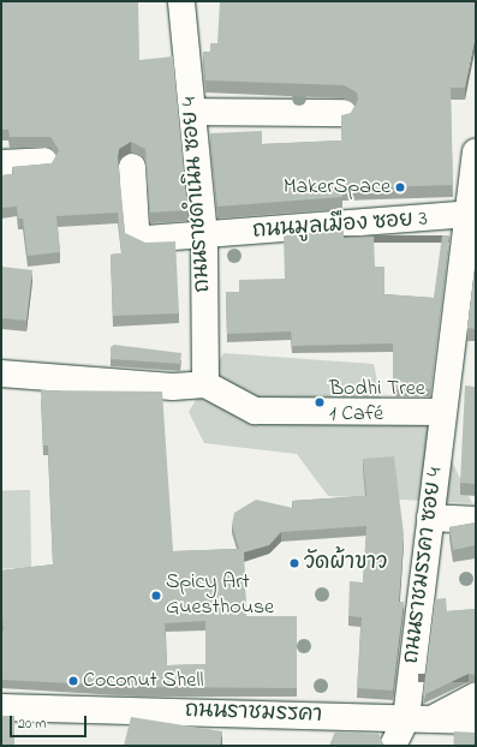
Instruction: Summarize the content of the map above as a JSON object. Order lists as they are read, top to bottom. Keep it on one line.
{"streets":{"street":["ถนนราชดำเนิน ซอย 4","ถนนมูลเมือง ซอย 3","ถนนราชมรรคา ซอย 4","ถนนราชมรรคา"]},"crossings":[["ถนนราชดำเนิน ซอย 4","ถนนมูลเมือง ซอย 3"],["ถนนมูลเมือง ซอย 3","ถนนราชมรรคา ซอย 4"],["ถนนราชมรรคา ซอย 4","ถนนราชมรรคา"]],"places":["MakerSpace","Bodhi Tree 1 Café","วัดผ้าขาว","Spicy Art Guesthouse","Coconut Shell"],"scale_bar":"20 m"}
